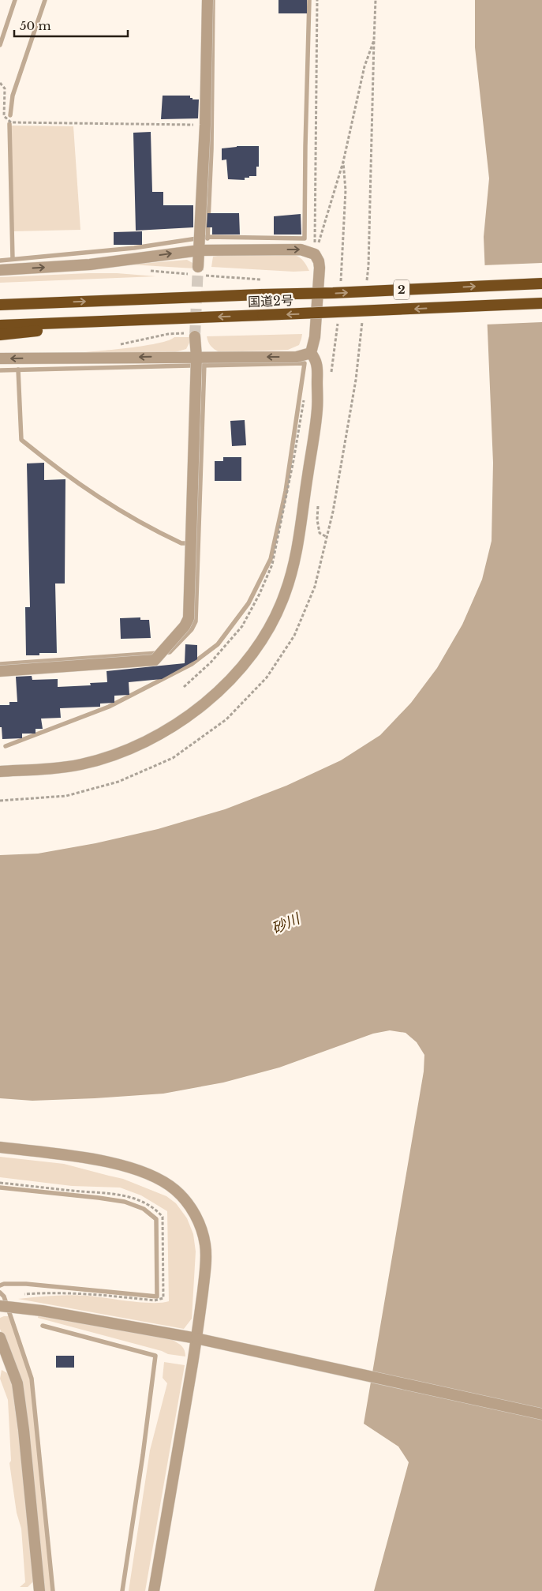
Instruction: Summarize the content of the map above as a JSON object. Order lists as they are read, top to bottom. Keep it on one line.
{"streets":{"highway":["2","国道2号"]},"water":["砂川"],"scale_bar":"50 m"}
